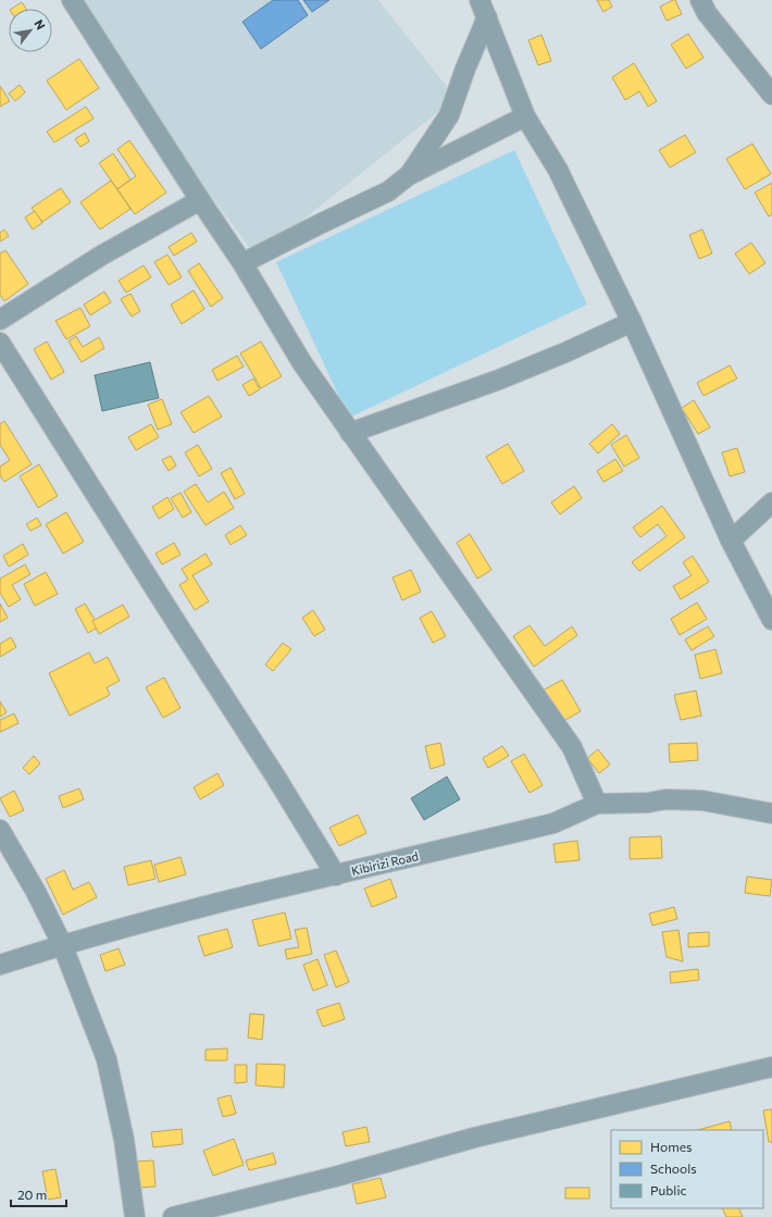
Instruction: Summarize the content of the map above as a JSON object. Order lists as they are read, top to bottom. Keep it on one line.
{"streets":{"street":["Kibirizi Road"]},"legend":["Homes","Schools","Public"],"scale_bar":"20 m","north":"top right"}
